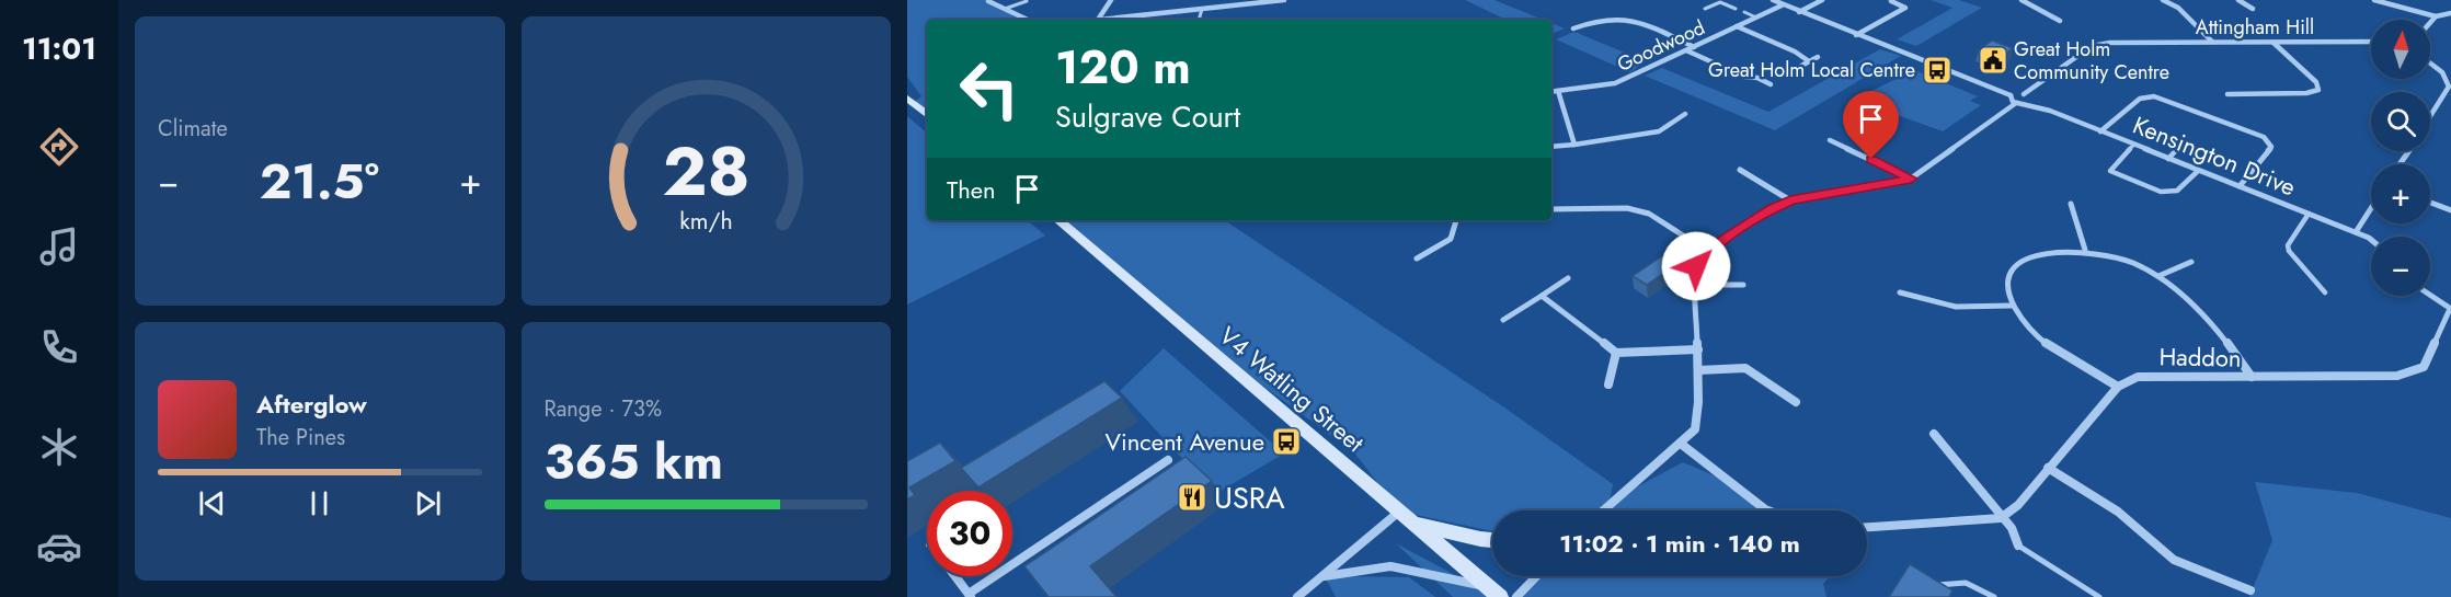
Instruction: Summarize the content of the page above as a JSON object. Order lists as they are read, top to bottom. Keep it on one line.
{"streets":{"street":["Attingham Hill","Goodwood","Kensington Drive","Haddon","V4 Watling Street"]},"places":{"public building":["Great Holm Community Centre"],"bus stop":["Great Holm Local Centre","Vincent Avenue"],"restaurant":["USRA"]},"north":"top","page":{"tabs":"11:01","tile":["Climate",["Range · 73%","365 km"]],"map_buttons":["+","−"],"turn":["120 m","Sulgrave Court"],"heat":["−","21.5°","+"],"then":"Then","song":["Afterglow","The Pines"],"limit":"30","trip":"11:02 · 1 min · 140 m","gauge":["28","km/h"]}}
